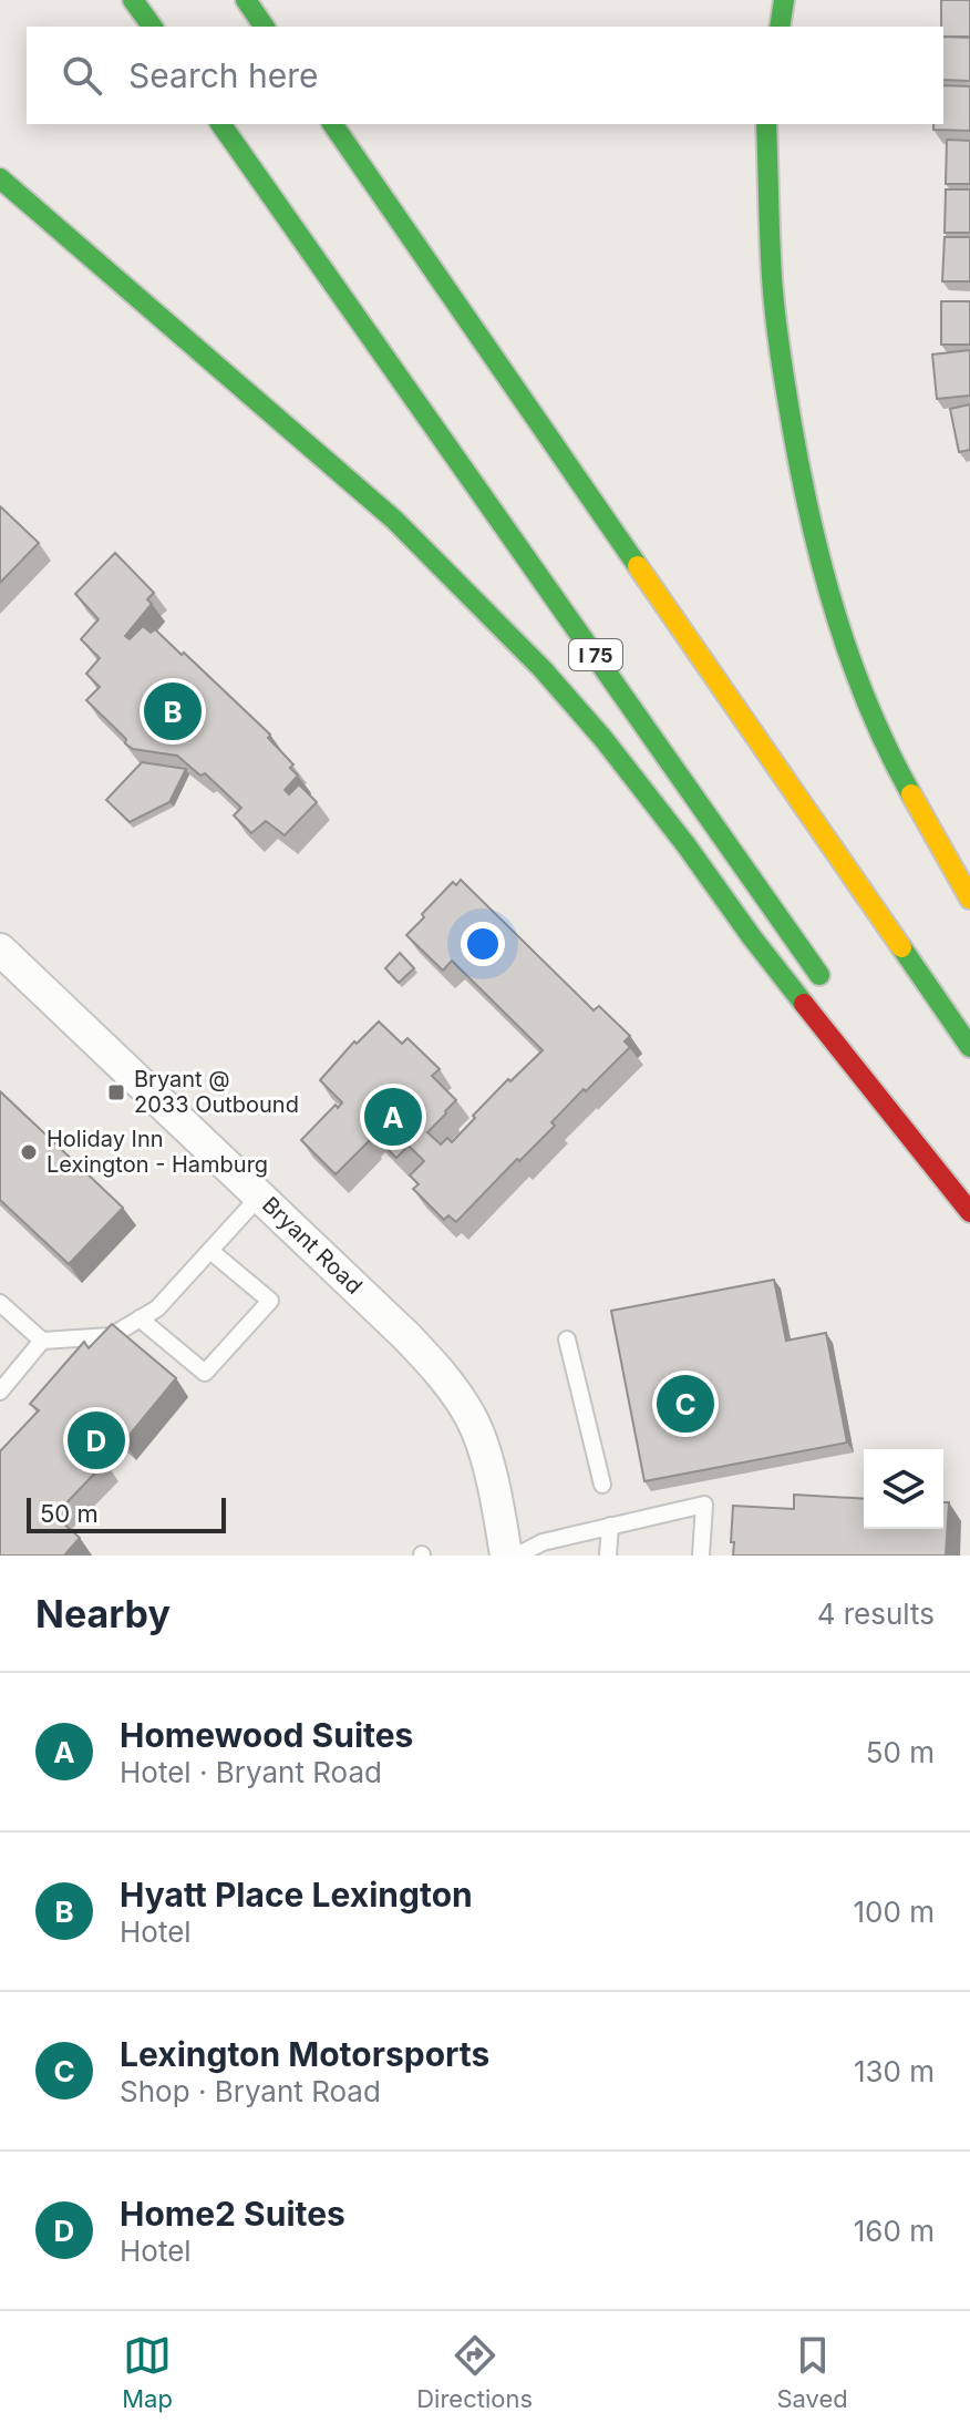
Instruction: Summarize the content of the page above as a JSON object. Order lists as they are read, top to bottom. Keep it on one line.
{"streets":{"highway":["I 75"],"street":["Bryant Road"]},"places":{"transit":["Bryant @ 2033 Outbound"],"other":["Holiday Inn Lexington - Hamburg"]},"scale_bar":"50 m","page":{"search":"Search here","pins":["B","A","C","D"],"scale":"50 m","heading":["Nearby","4 results"],"list":[{"mark":"A","name":"Homewood Suites","note":"Hotel · Bryant Road","value":"50 m"},{"mark":"B","name":"Hyatt Place Lexington","note":"Hotel","value":"100 m"},{"mark":"C","name":"Lexington Motorsports","note":"Shop · Bryant Road","value":"130 m"},{"mark":"D","name":"Home2 Suites","note":"Hotel","value":"160 m"}],"nav":["Map","Directions","Saved"]}}
